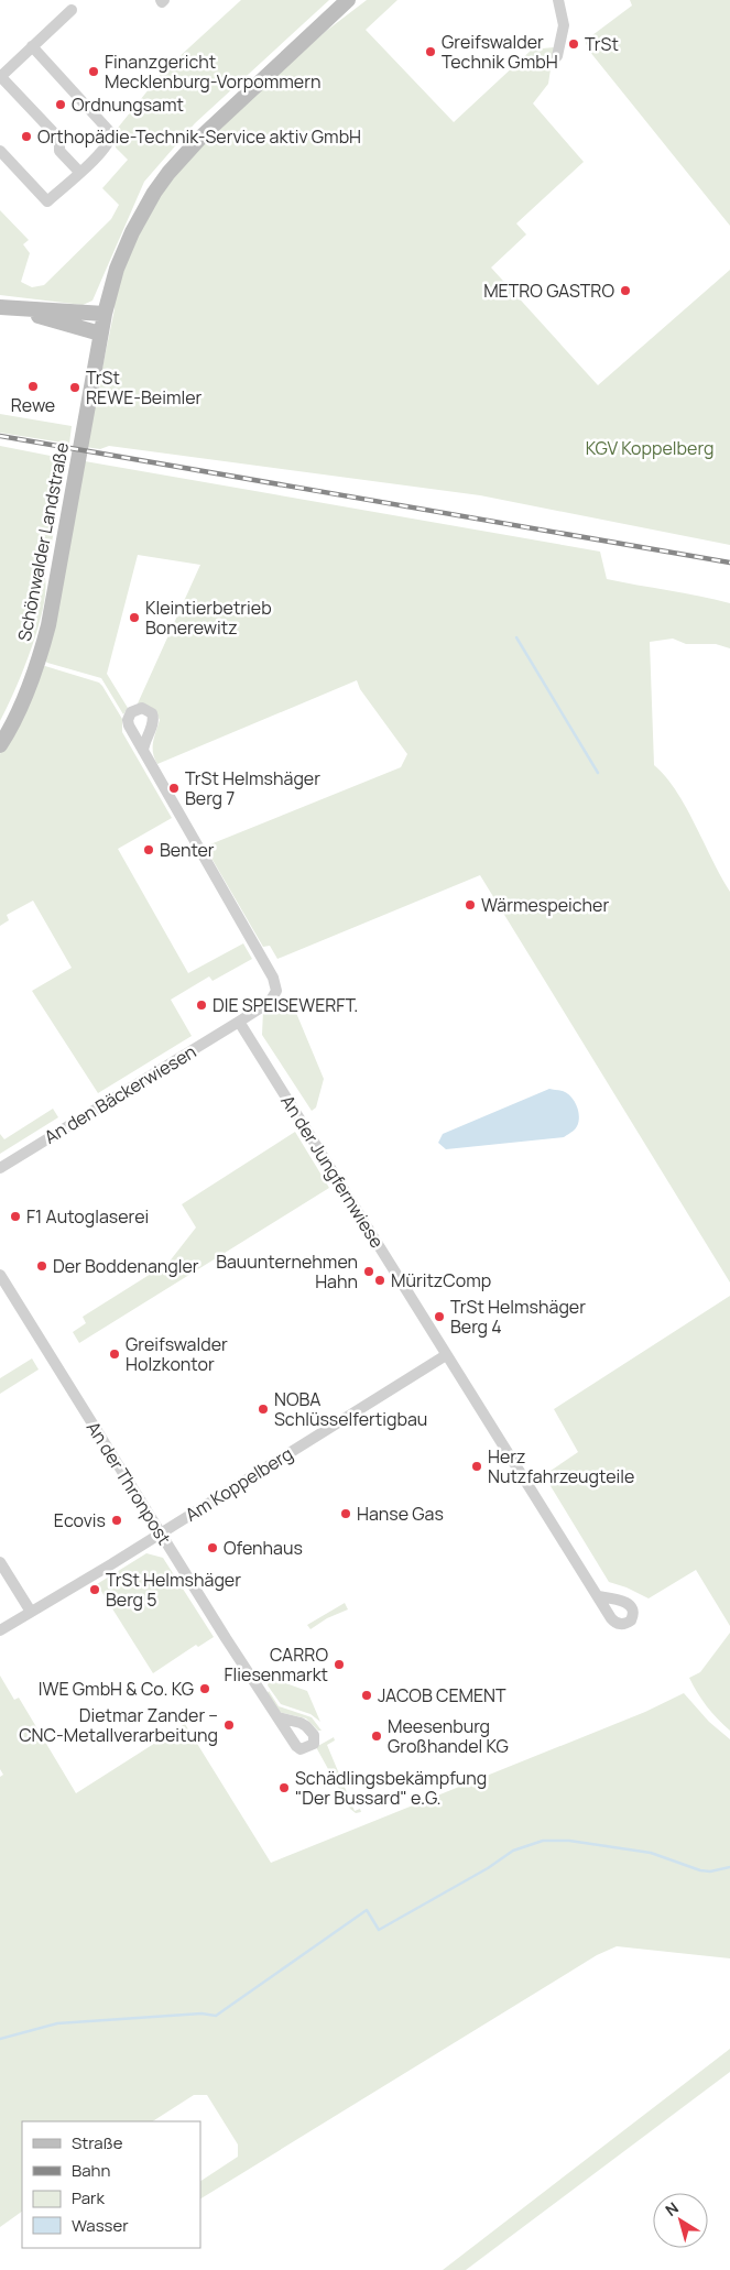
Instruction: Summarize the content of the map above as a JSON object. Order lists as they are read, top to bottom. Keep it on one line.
{"streets":{"main road":["Schönwalder Landstraße"],"street":["An den Bäckerwiesen","An der Jungfernwiese","An der Thronpost","Am Koppelberg"]},"crossings":[["An den Bäckerwiesen","An der Jungfernwiese"],["An der Jungfernwiese","Am Koppelberg"],["An der Thronpost","Am Koppelberg"]],"parks":["KGV Koppelberg"],"places":["TrSt","Greifswalder Technik GmbH","Finanzgericht Mecklenburg-Vorpommern","Ordnungsamt","Orthopädie-Technik-Service aktiv GmbH","METRO GASTRO","Rewe","TrSt REWE-Beimler","Kleintierbetrieb Bonerewitz","TrSt Helmshäger Berg 7","Benter","Wärmespeicher","DIE SPEISEWERFT.","F1 Autoglaserei","Der Boddenangler","Bauunternehmen Hahn","MüritzComp","TrSt Helmshäger Berg 4","Greifswalder Holzkontor","NOBA Schlüsselfertigbau","Herz Nutzfahrzeugteile","Hanse Gas","Ecovis","Ofenhaus","TrSt Helmshäger Berg 5","CARRO Fliesenmarkt","IWE GmbH & Co. KG","JACOB CEMENT","Dietmar Zander – CNC-Metallverarbeitung","Meesenburg Großhandel KG","Schädlingsbekämpfung \"Der Bussard\" e.G."],"legend":["Straße","Bahn","Park","Wasser"],"north":"top left"}
